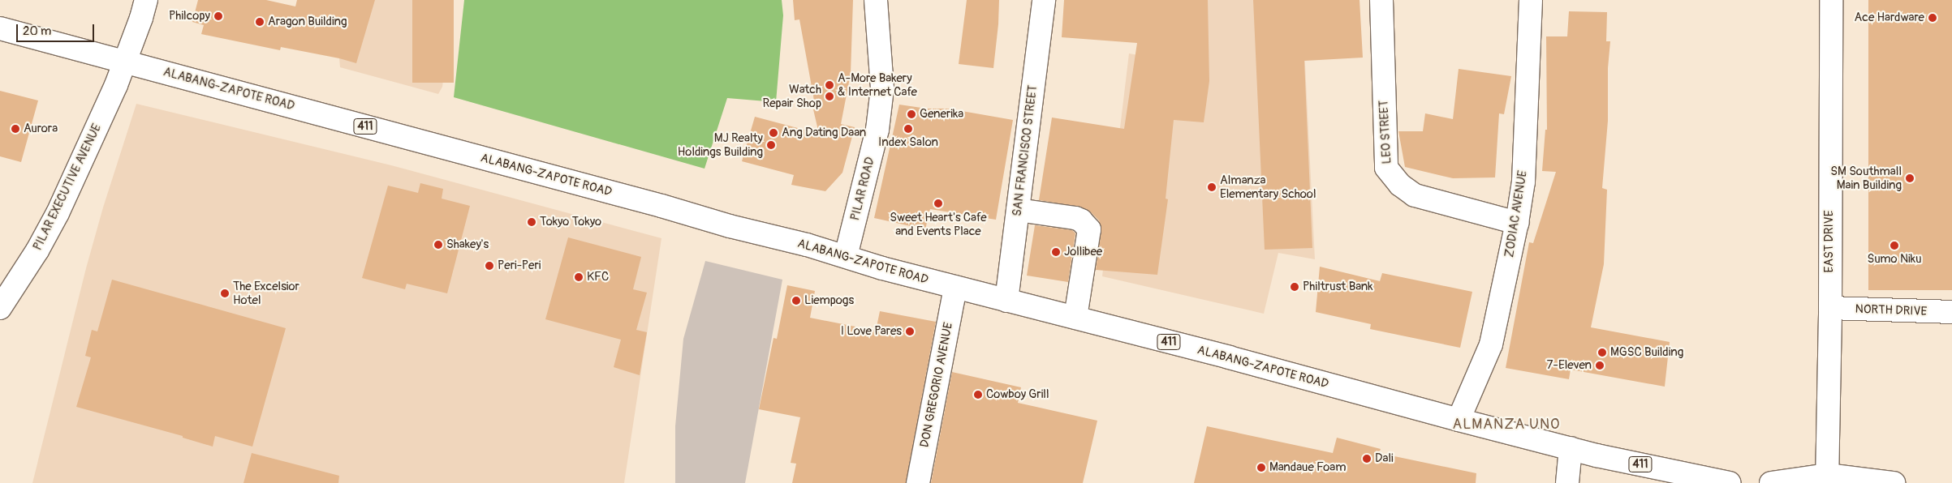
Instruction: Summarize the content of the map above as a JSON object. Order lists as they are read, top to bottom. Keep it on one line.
{"streets":{"main road":["ALABANG-ZAPOTE ROAD","411","LEO STREET","SAN FRANCISCO STREET","PILAR EXECUTIVE AVENUE","PILAR ROAD","ZODIAC AVENUE","EAST DRIVE","NORTH DRIVE","DON GREGORIO AVENUE"]},"crossings":[["ALABANG-ZAPOTE ROAD","SAN FRANCISCO STREET"],["ALABANG-ZAPOTE ROAD","PILAR EXECUTIVE AVENUE"],["ALABANG-ZAPOTE ROAD","PILAR ROAD"],["ALABANG-ZAPOTE ROAD","ZODIAC AVENUE"],["ALABANG-ZAPOTE ROAD","DON GREGORIO AVENUE"],["LEO STREET","ZODIAC AVENUE"],["EAST DRIVE","NORTH DRIVE"]],"districts":["ALMANZA UNO"],"places":["Philcopy","Ace Hardware","Aragon Building","A-More Bakery & Internet Cafe","Watch Repair Shop","Generika","Aurora","Index Salon","Ang Dating Daan","MJ Realty Holdings Building","SM Southmall Main Building","Almanza Elementary School","Sweet Heart's Cafe and Events Place","Tokyo Tokyo","Shakey's","Sumo Niku","Jollibee","Peri-Peri","KFC","Philtrust Bank","The Excelsior Hotel","Liempogs","I Love Pares","MGSC Building","7-Eleven","Cowboy Grill","Dali","Mandaue Foam"],"scale_bar":"20 m"}
